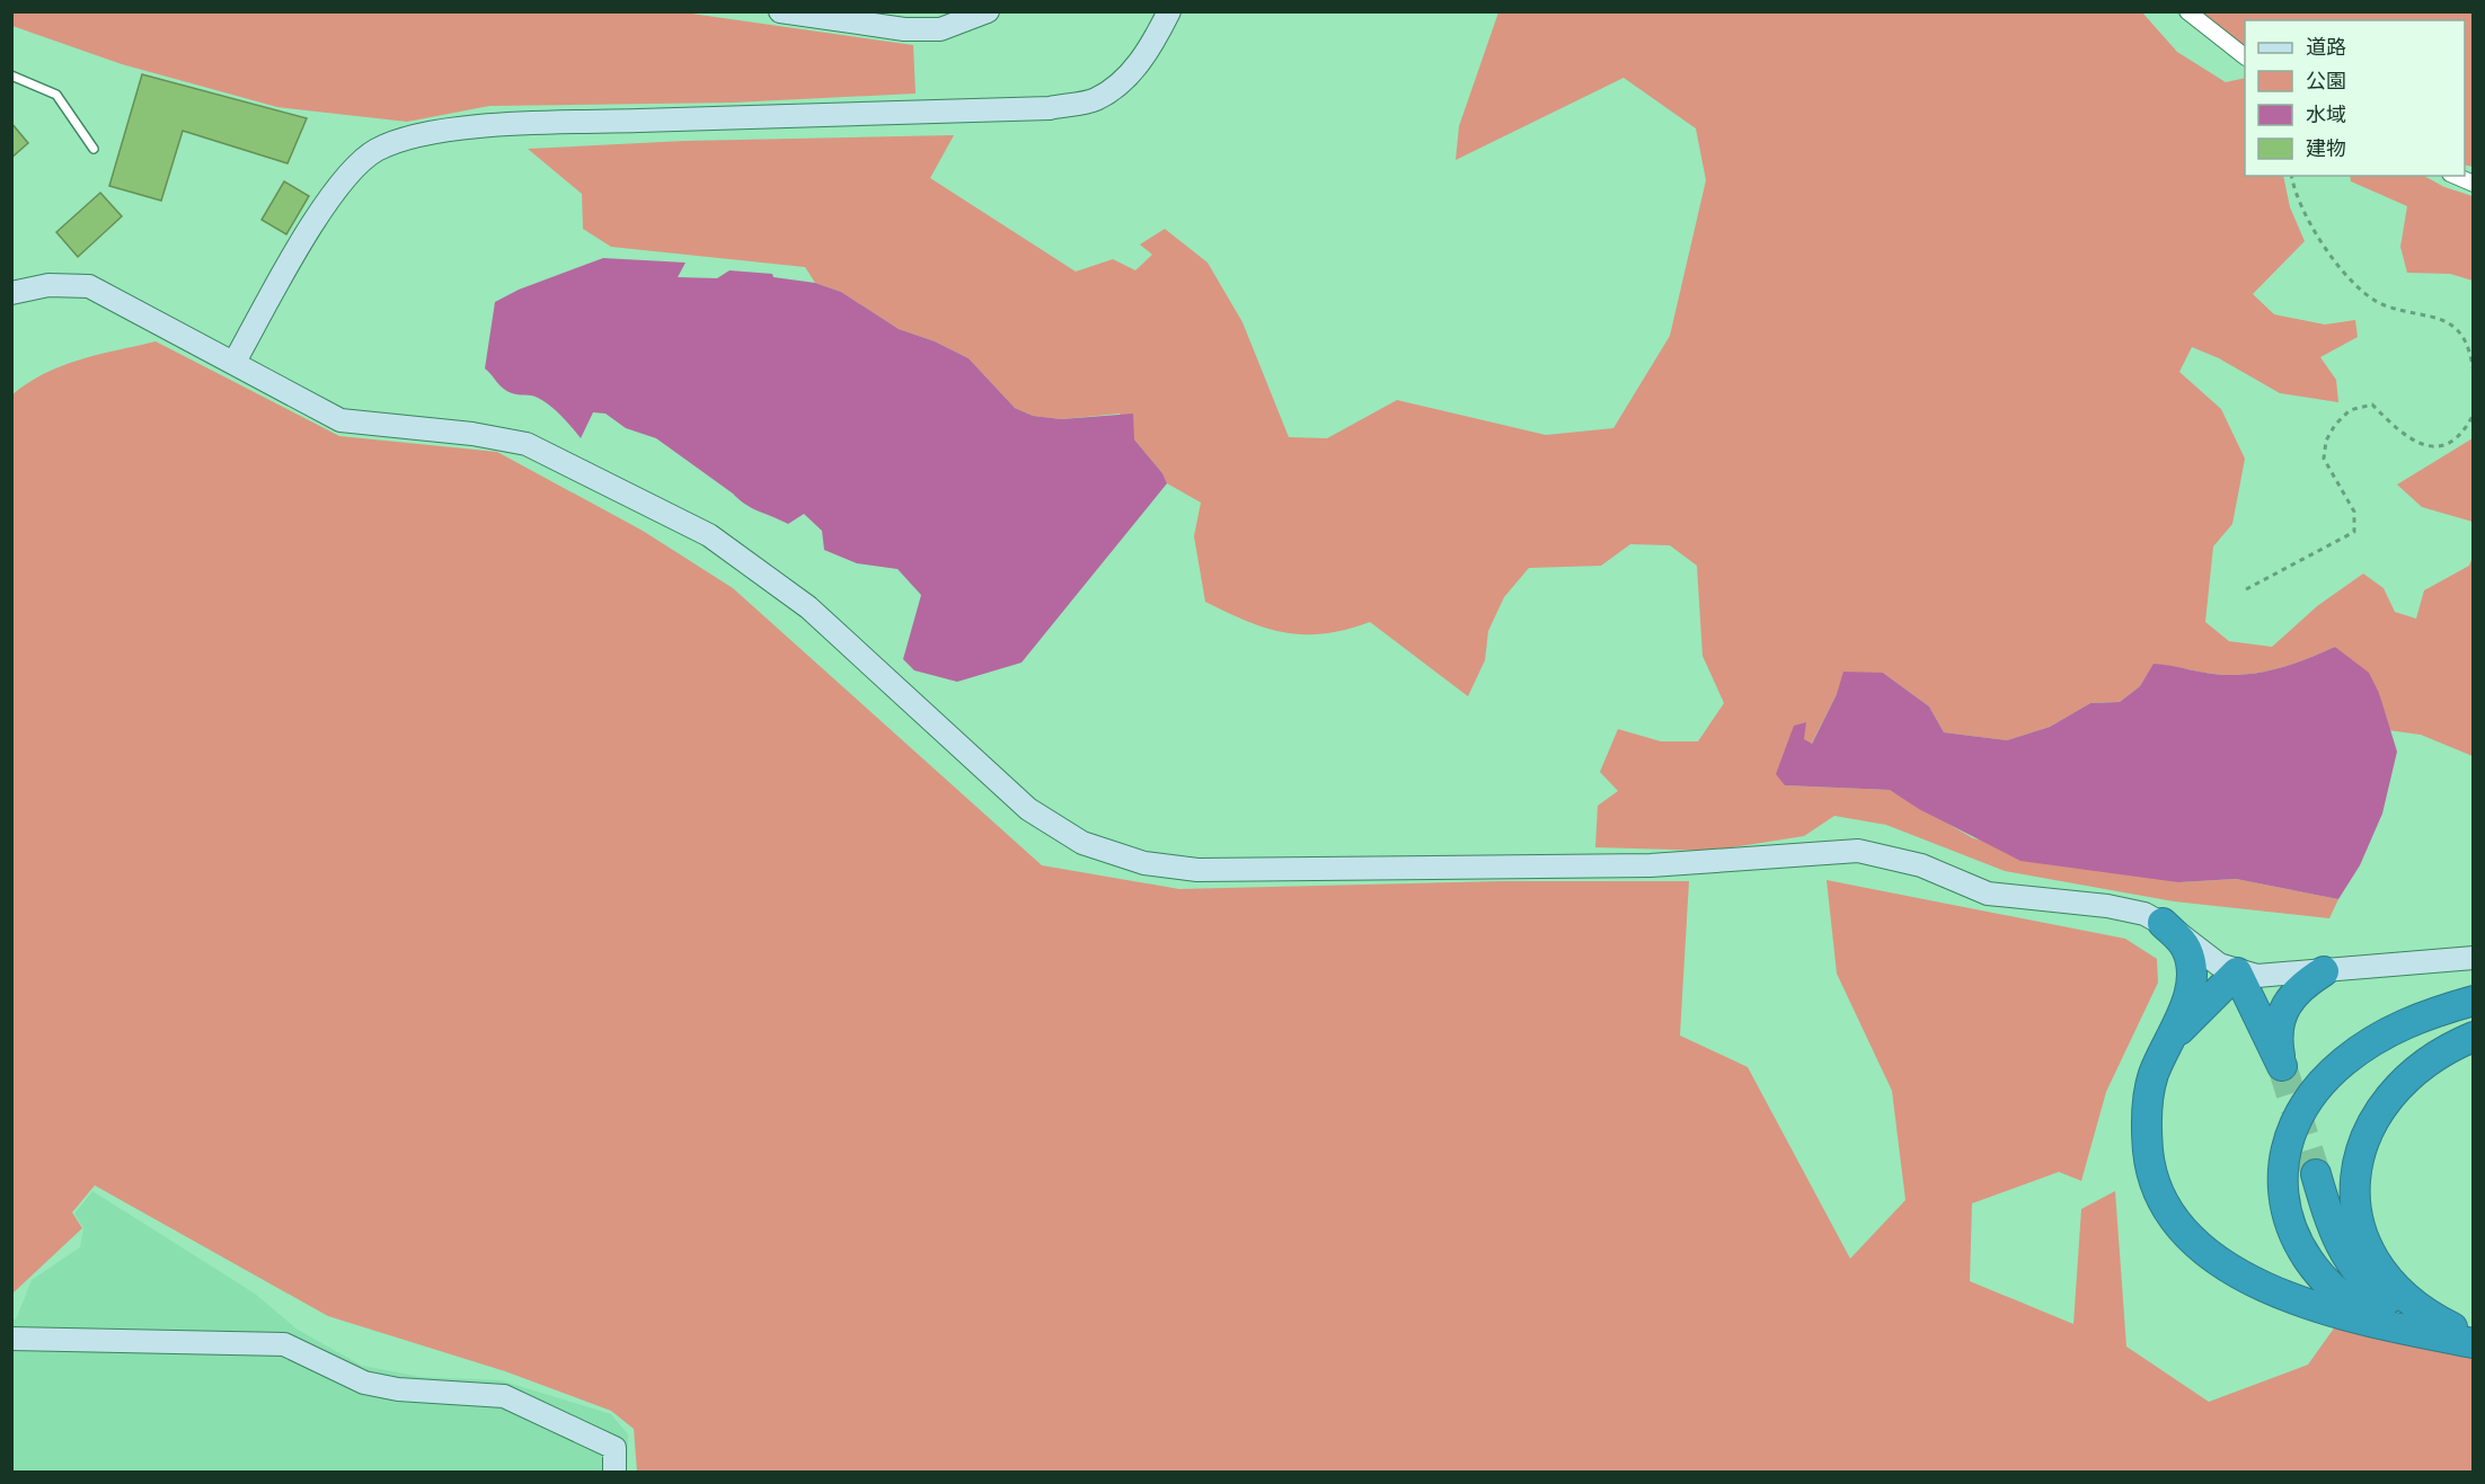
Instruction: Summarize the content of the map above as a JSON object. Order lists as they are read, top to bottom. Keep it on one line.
{"legend":["道路","公園","水域","建物"]}
